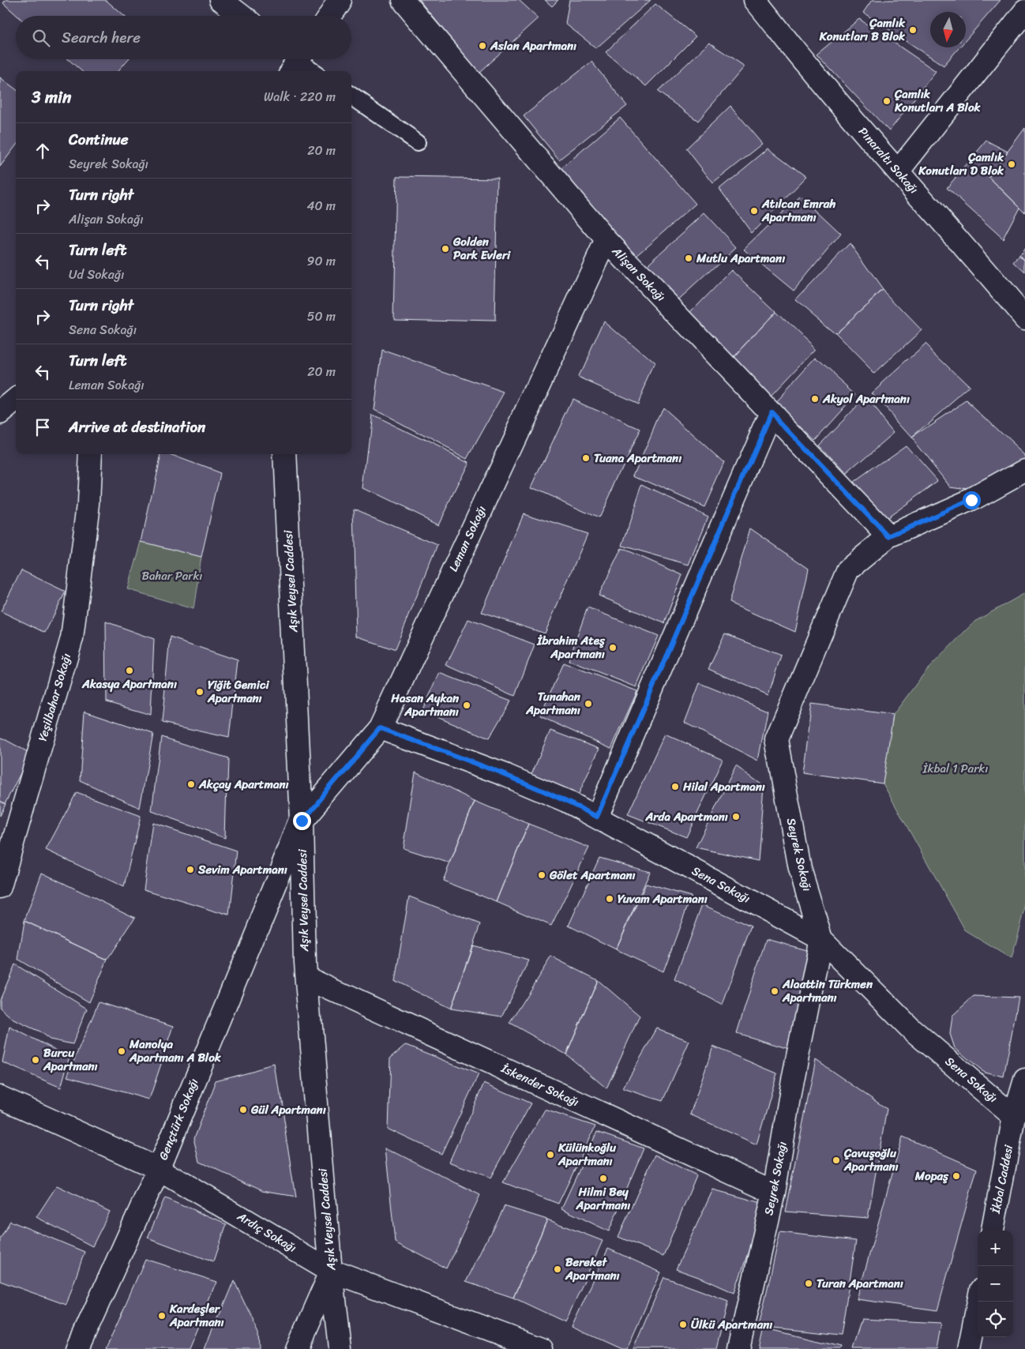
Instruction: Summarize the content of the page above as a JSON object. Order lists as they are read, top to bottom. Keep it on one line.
{"streets":{"street":["Pınaraltı Sokağı","Alişan Sokağı","Leman Sokağı","Aşık Veysel Caddesi","Yeşilbahar Sokağı","Seyrek Sokağı","Sena Sokağı","İskender Sokağı","Gençtürk Sokağı","İkbal Caddesi","Ardıç Sokağı"]},"crossings":[["Alişan Sokağı","Leman Sokağı"],["Alişan Sokağı","Seyrek Sokağı"],["Leman Sokağı","Aşık Veysel Caddesi"],["Leman Sokağı","Sena Sokağı"],["Leman Sokağı","Gençtürk Sokağı"],["Aşık Veysel Caddesi","İskender Sokağı"],["Aşık Veysel Caddesi","Gençtürk Sokağı"],["Aşık Veysel Caddesi","Ardıç Sokağı"],["Seyrek Sokağı","Sena Sokağı"],["Seyrek Sokağı","İskender Sokağı"],["Sena Sokağı","İkbal Caddesi"],["Gençtürk Sokağı","Ardıç Sokağı"]],"parks":["Bahar Parkı","İkbal 1 Parkı"],"places":["Çamlık Konutları B Blok","Aslan Apartmanı","Çamlık Konutları A Blok","Çamlık Konutları D Blok","Atılcan Emrah Apartmanı","Golden Park Evleri","Mutlu Apartmanı","Akyol Apartmanı","Tuana Apartmanı","İbrahim Ateş Apartmanı","Akasya Apartmanı","Yiğit Gemici Apartmanı","Tunahan Apartmanı","Hasan Aykan Apartmanı","Akçay Apartmanı","Hilal Apartmanı","Arda Apartmanı","Sevim Apartmanı","Gölet Apartmanı","Yuvam Apartmanı","Alaattin Türkmen Apartmanı","Manolya Apartmanı A Blok","Burcu Apartmanı","Gül Apartmanı","Külünkoğlu Apartmanı","Çavuşoğlu Apartmanı","Mopaş","Hilmi Bey Apartmanı","Bereket Apartmanı","Turan Apartmanı","Kardeşler Apartmanı","Ülkü Apartmanı"],"north":"bottom","page":{"search":"Search here","heading":["3 min","Walk · 220 m"],"list":[["Continue","Seyrek Sokağı","20 m"],["Turn right","Alişan Sokağı","40 m"],["Turn left","Ud Sokağı","90 m"],["Turn right","Sena Sokağı","50 m"],["Turn left","Leman Sokağı","20 m"],"Arrive at destination"],"map_buttons":["+","−"]}}
